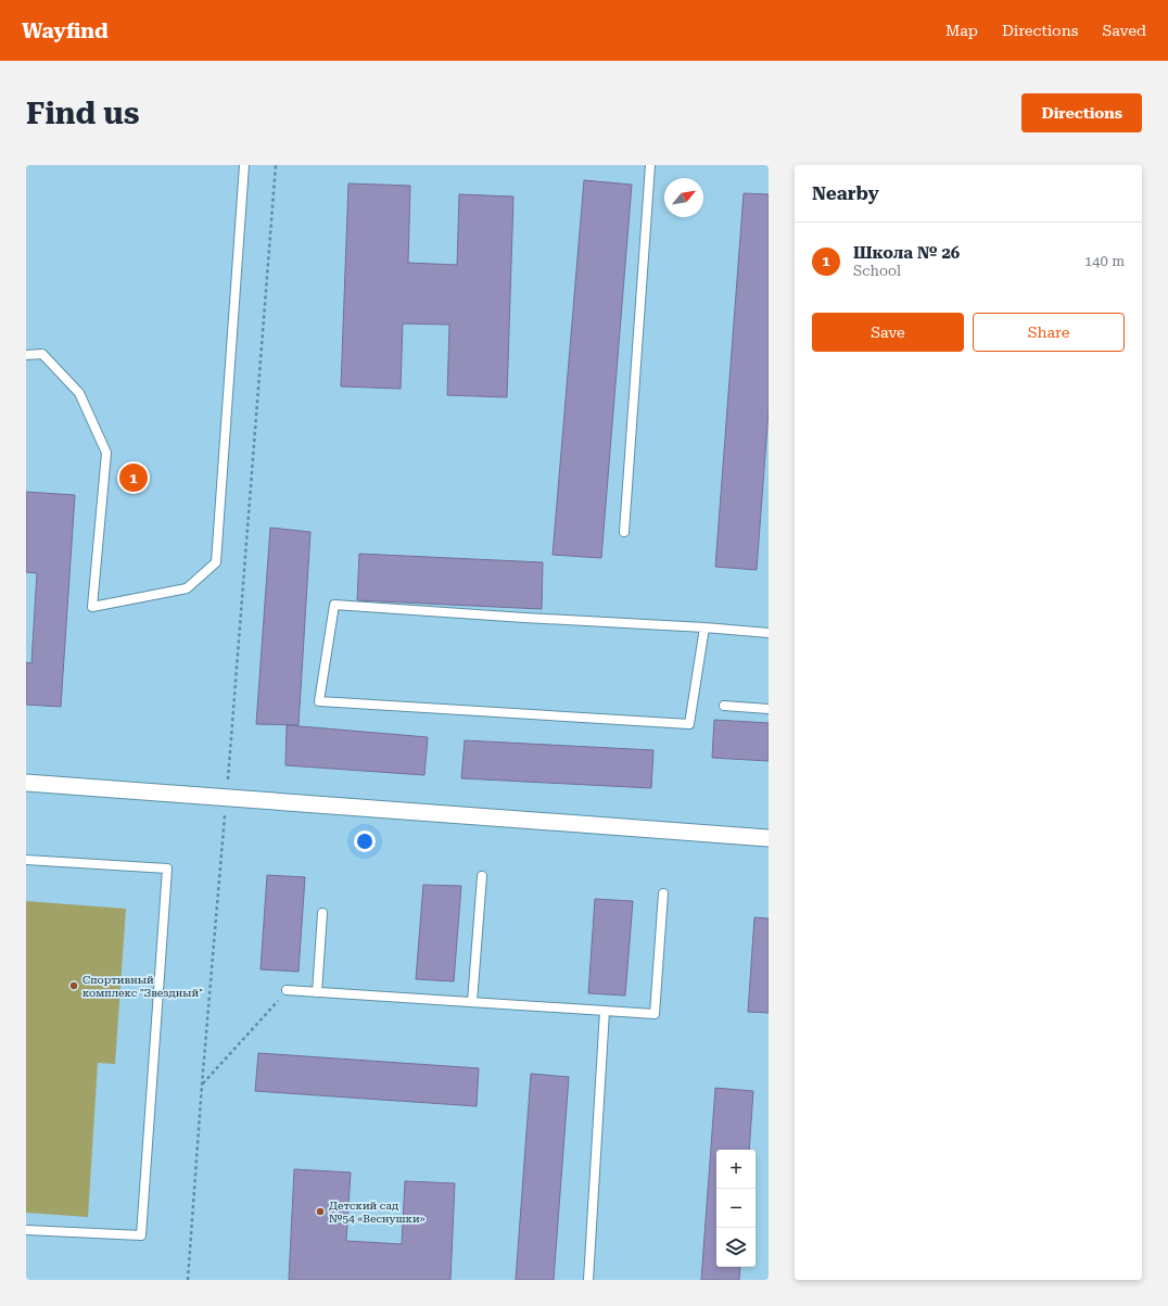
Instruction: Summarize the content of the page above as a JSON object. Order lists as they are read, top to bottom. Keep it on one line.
{"places":["Спортивный комплекс \"Звездный\"","Детский сад №54 «Веснушки»"],"north":"top right","page":{"header":"Wayfind","nav":["Map","Directions","Saved"],"buttons":["Directions",["Save","Share"]],"title":"Find us","heading":"Nearby","list":[{"mark":"1","name":"Школа № 26","note":"School","value":"140 m"}],"pins":"1","map_buttons":["+","−"]}}
